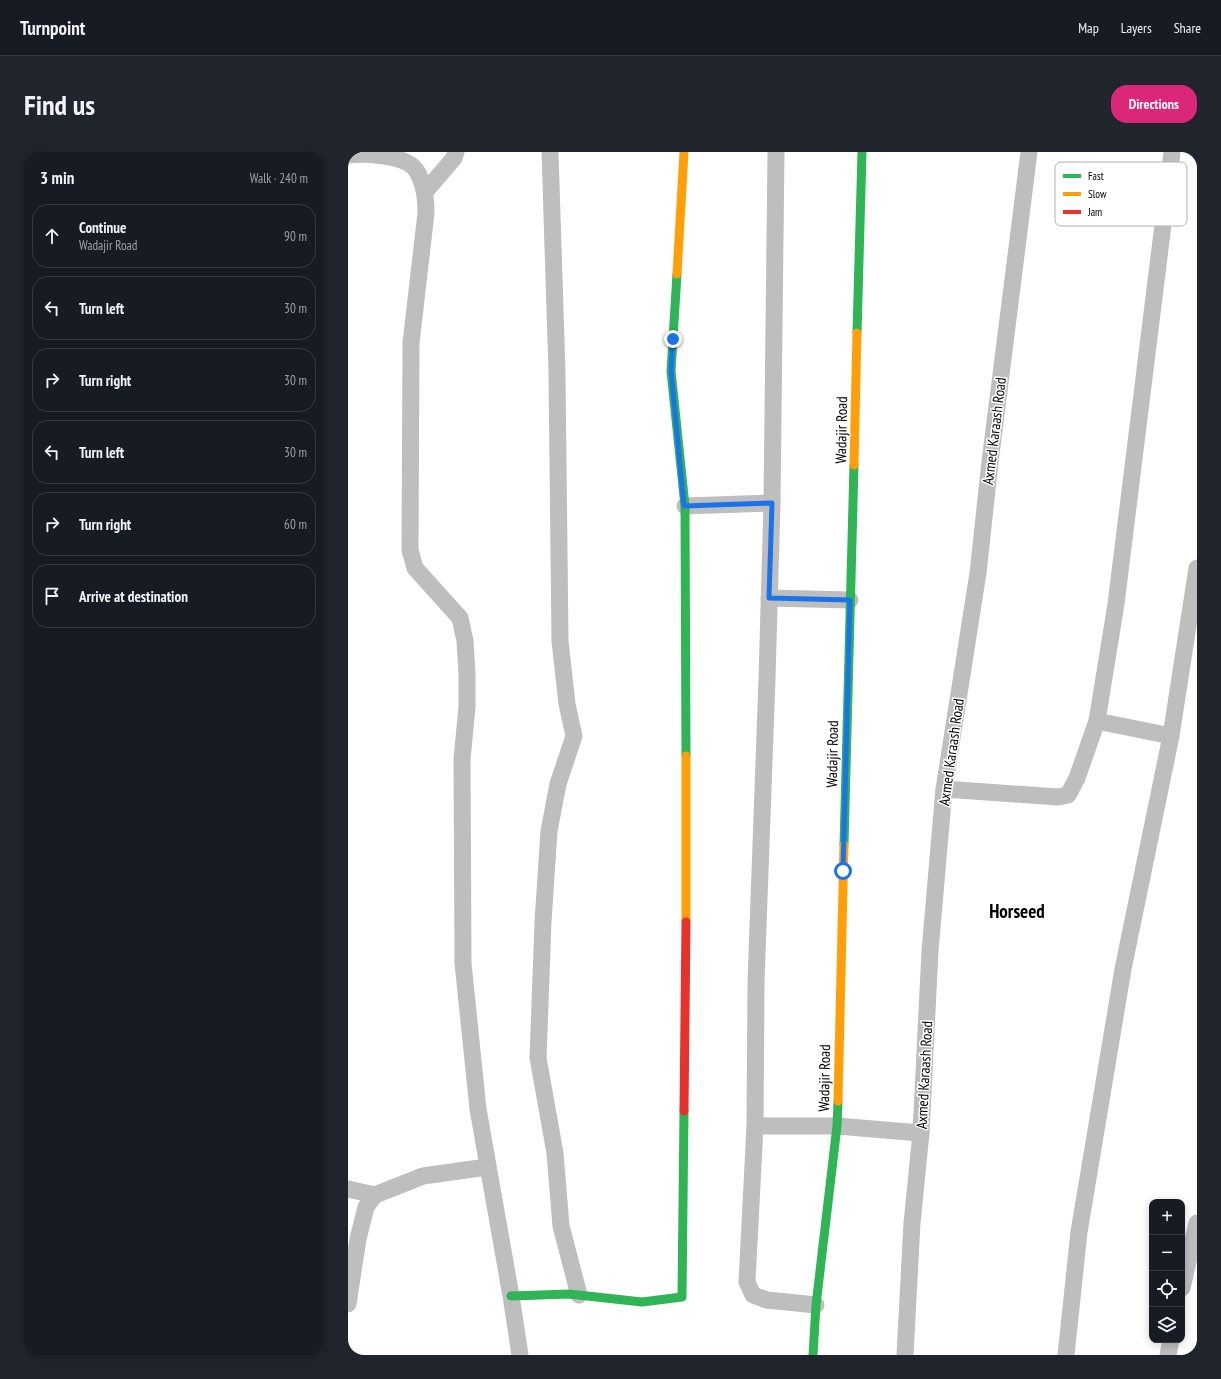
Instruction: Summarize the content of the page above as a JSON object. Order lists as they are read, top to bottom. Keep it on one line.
{"streets":{"street":["Wadajir Road","Axmed Karaash Road"]},"districts":["Horseed"],"legend":["Fast","Slow","Jam"],"page":{"header":"Turnpoint","nav":["Map","Layers","Share"],"buttons":"Directions","title":"Find us","heading":["3 min","Walk · 240 m"],"list":[["Continue","Wadajir Road","90 m"],["Turn left","30 m"],["Turn right","30 m"],["Turn left","30 m"],["Turn right","60 m"],"Arrive at destination"],"map_buttons":["+","−"]}}
